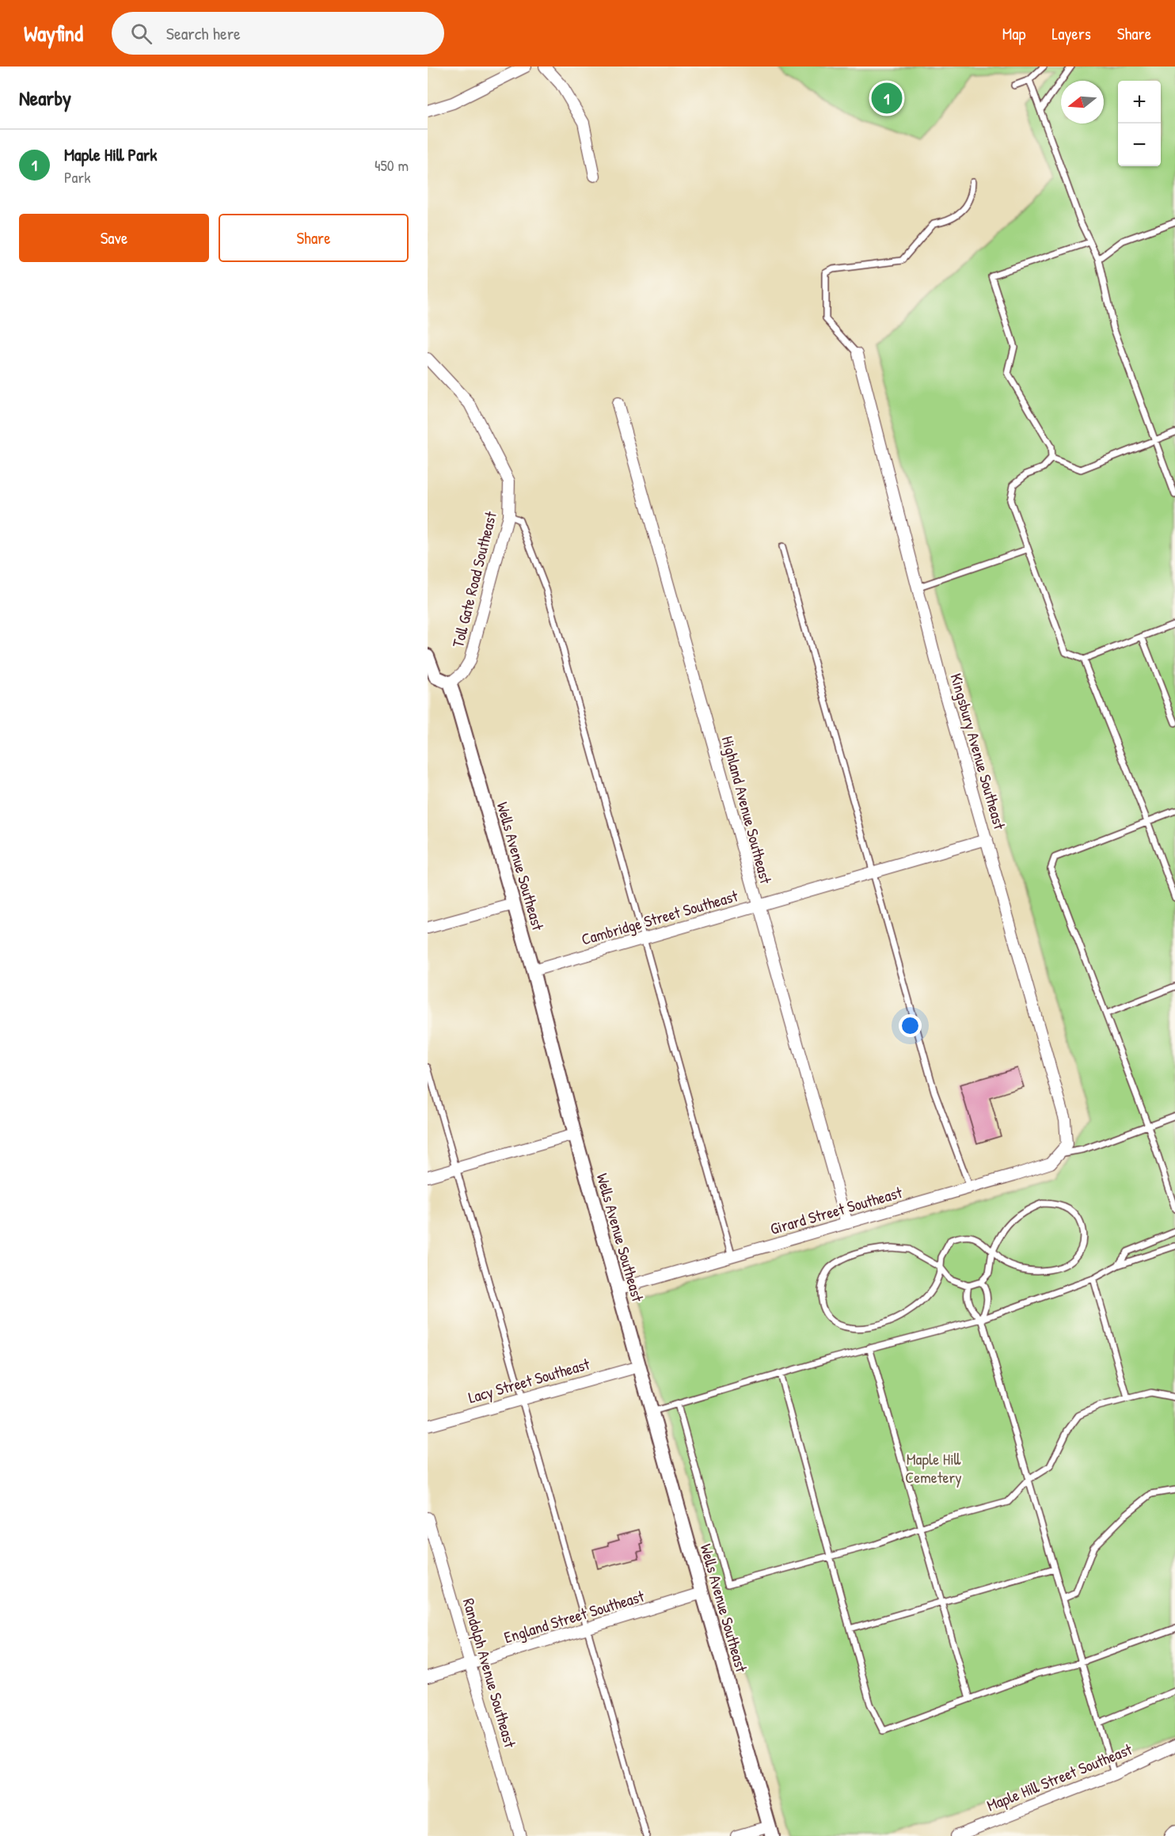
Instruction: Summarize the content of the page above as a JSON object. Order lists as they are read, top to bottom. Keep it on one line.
{"streets":{"street":["Toll Gate Road Southeast","Kingsbury Avenue Southeast","Highland Avenue Southeast","Wells Avenue Southeast","Cambridge Street Southeast","Girard Street Southeast","Lacy Street Southeast","England Street Southeast","Randolph Avenue Southeast","Maple Hill Street Southeast"]},"crossings":[["Toll Gate Road Southeast","Wells Avenue Southeast"],["Kingsbury Avenue Southeast","Cambridge Street Southeast"],["Kingsbury Avenue Southeast","Girard Street Southeast"],["Highland Avenue Southeast","Cambridge Street Southeast"],["Highland Avenue Southeast","Girard Street Southeast"],["Wells Avenue Southeast","Cambridge Street Southeast"],["Wells Avenue Southeast","Girard Street Southeast"],["Wells Avenue Southeast","Lacy Street Southeast"],["Wells Avenue Southeast","England Street Southeast"],["England Street Southeast","Randolph Avenue Southeast"]],"parks":["Maple Hill Cemetery"],"north":"left","page":{"header":"Wayfind","search":"Search here","nav":["Map","Layers","Share"],"heading":"Nearby","map_buttons":["+","−"],"pins":"1","list":[{"mark":"1","name":"Maple Hill Park","note":"Park","value":"450 m"}],"buttons":["Save","Share"]}}
